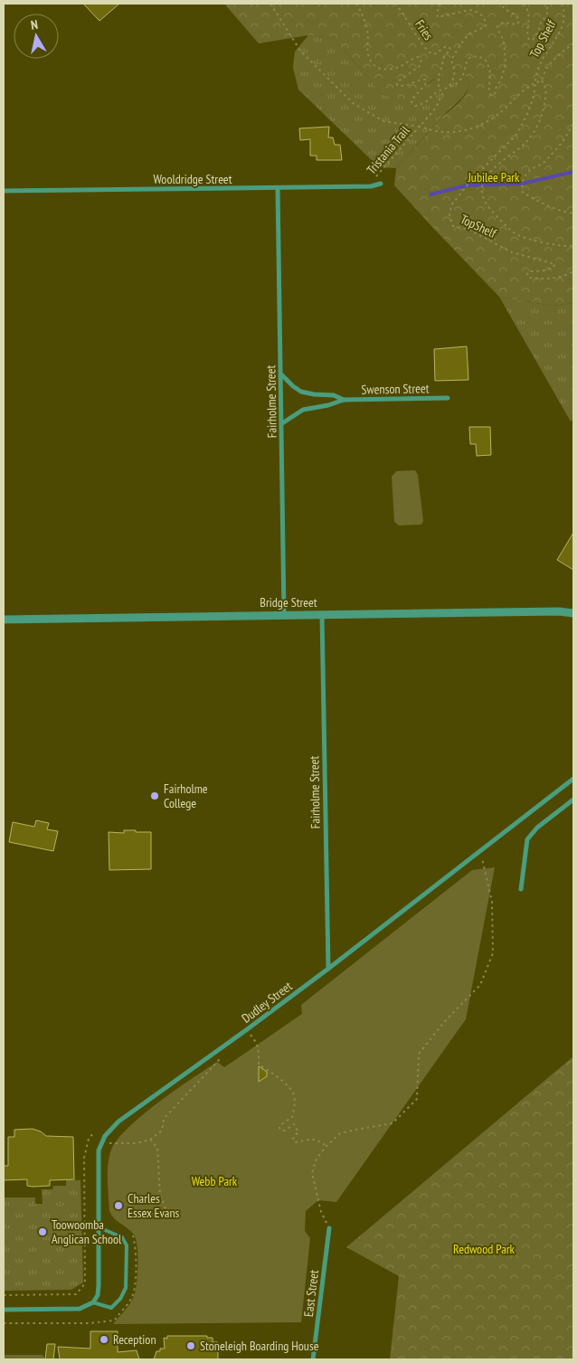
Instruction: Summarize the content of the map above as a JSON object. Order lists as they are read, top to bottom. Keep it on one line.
{"streets":{"street":["Wooldridge Street","Swenson Street","Fairholme Street","Bridge Street","Dudley Street","East Street"],"path":["Fries","Top Shelf","Tristania Trail","TopShelf"]},"crossings":[["Top Shelf","Tristania Trail"],["Top Shelf","TopShelf"],["Tristania Trail","Wooldridge Street"],["Tristania Trail","TopShelf"],["Wooldridge Street","Fairholme Street"],["Swenson Street","Fairholme Street"],["Fairholme Street","Bridge Street"],["Fairholme Street","Dudley Street"]],"parks":["Jubilee Park","Webb Park","Redwood Park"],"places":["Fairholme College","Charles Essex Evans","Toowoomba Anglican School","Reception","Stoneleigh Boarding House"],"north":"top"}
